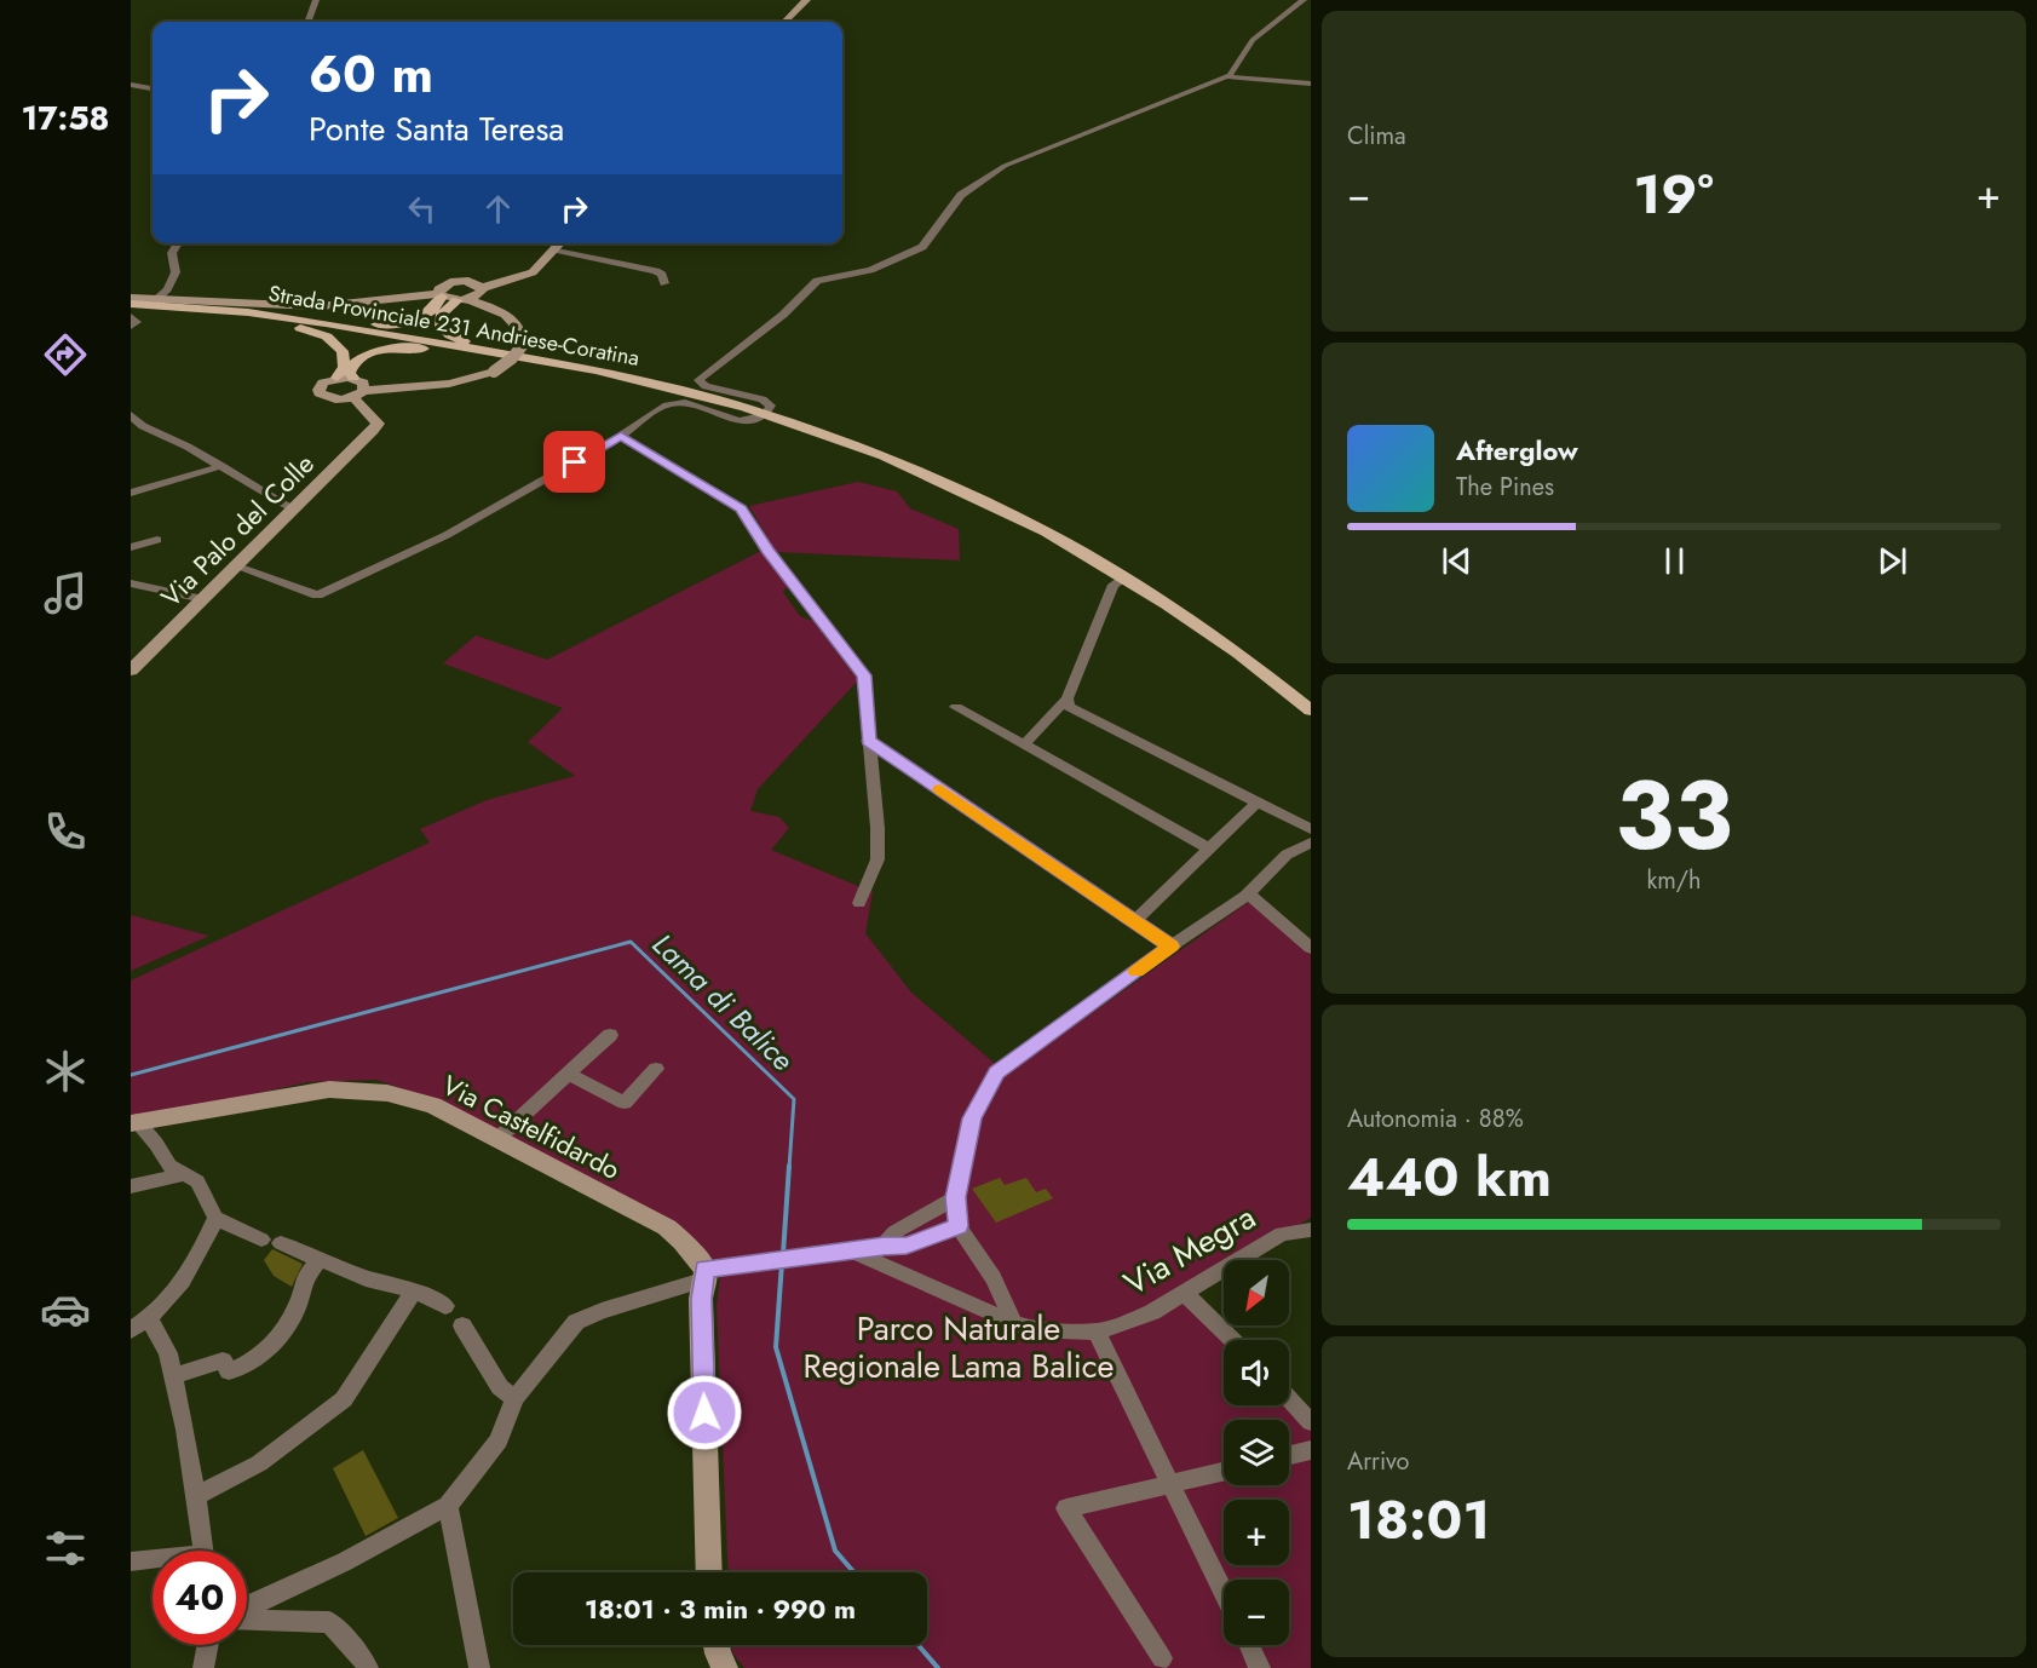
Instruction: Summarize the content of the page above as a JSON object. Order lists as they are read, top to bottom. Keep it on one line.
{"streets":{"main road":["Strada Provinciale 231 Andriese-Coratina"],"street":["Via Palo del Colle","Via Castelfidardo","Via Megra"]},"water":["Lama di Balice"],"parks":["Parco Naturale Regionale Lama Balice"],"north":"bottom left","page":{"tabs":"17:58","tile":["Clima",["33","km/h"],["Autonomia · 88%","440 km"],["Arrivo","18:01"]],"turn":["60 m","Ponte Santa Teresa"],"heat":["−","19°","+"],"song":["Afterglow","The Pines"],"map_buttons":["+","−"],"limit":"40","trip":"18:01 · 3 min · 990 m"}}
